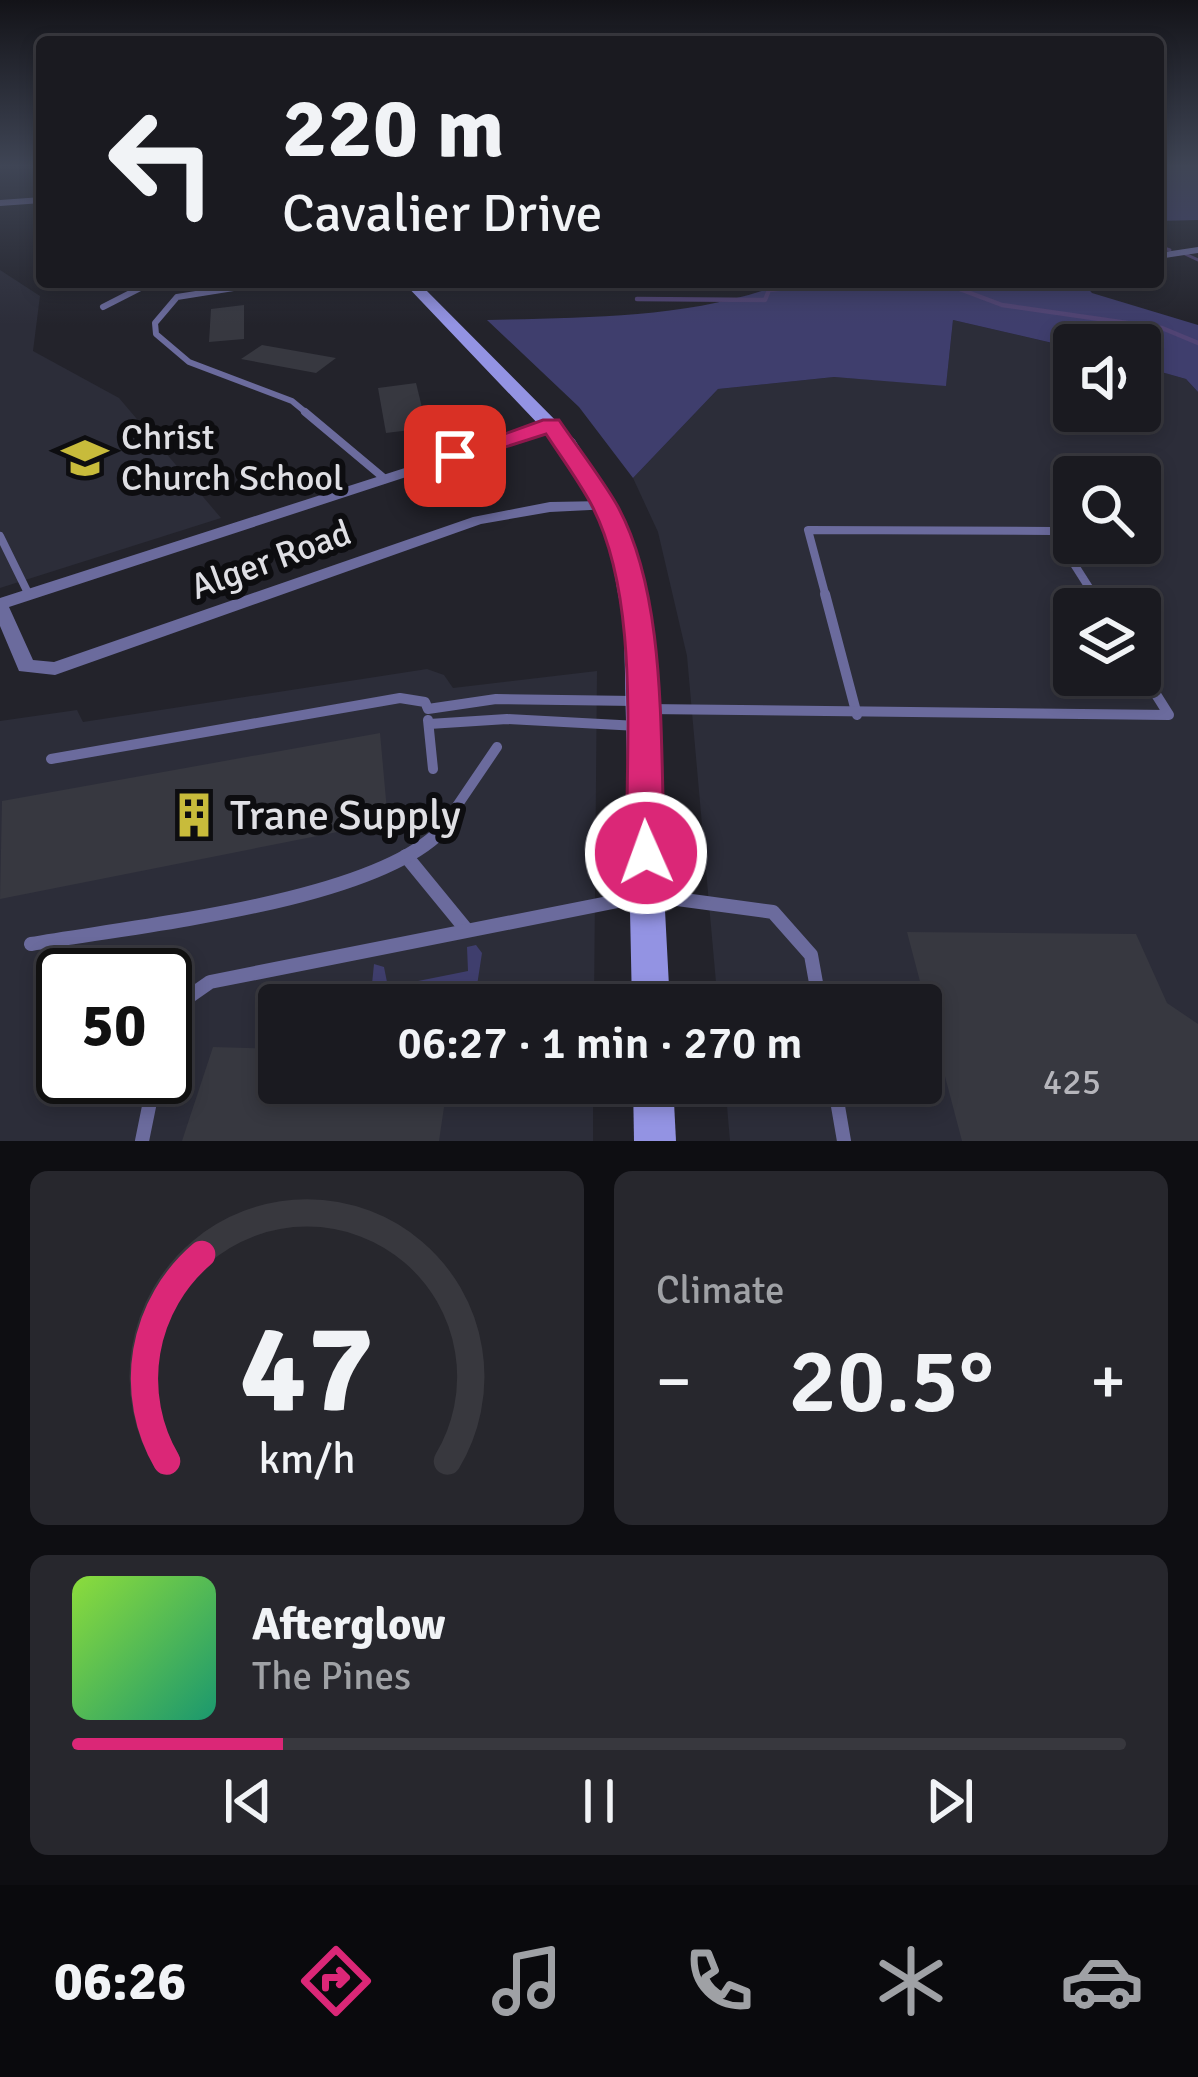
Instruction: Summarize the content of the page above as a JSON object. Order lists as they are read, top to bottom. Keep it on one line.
{"streets":{"street":["Alger Road"]},"places":{"school or university":["Christ Church School"],"building":["Trane Supply"]},"house_numbers":["425"],"page":{"turn":["220 m","Cavalier Drive"],"limit":"50","trip":"06:27 · 1 min · 270 m","tile":"Climate","heat":["−","20.5°","+"],"song":["Afterglow","The Pines"],"tabs":"06:26","gauge":["47","km/h"]}}
